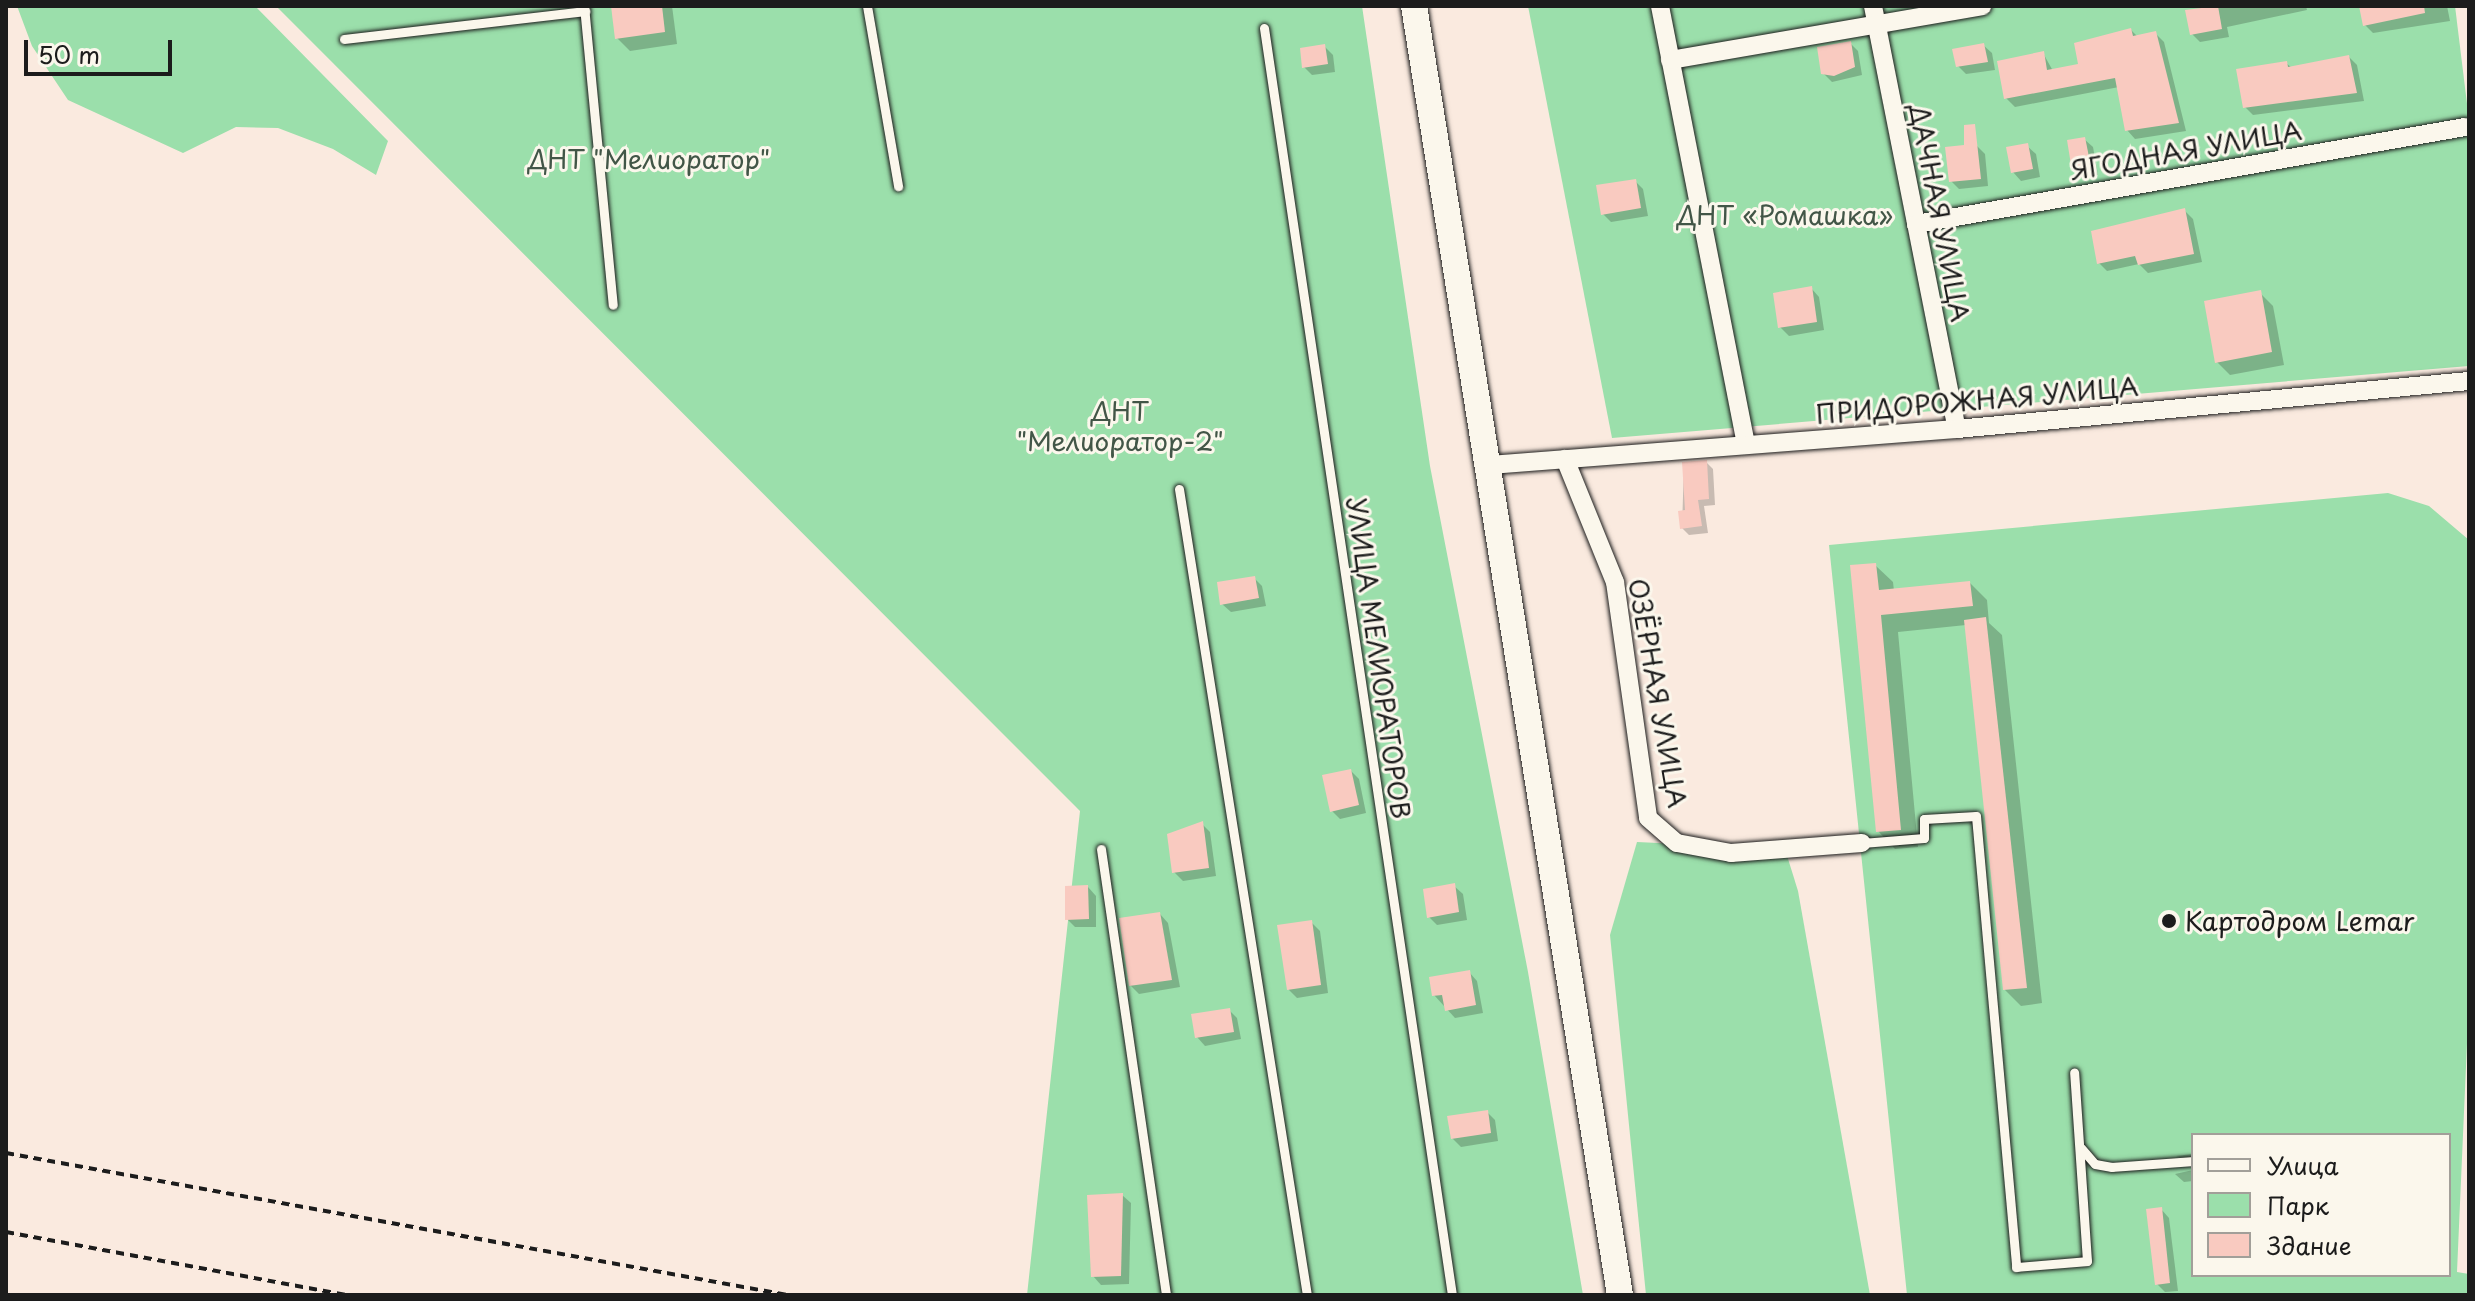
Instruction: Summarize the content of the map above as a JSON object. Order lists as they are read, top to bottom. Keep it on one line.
{"streets":{"street":["ЯГОДНАЯ УЛИЦА","ДАЧНАЯ УЛИЦА","ПРИДОРОЖНАЯ УЛИЦА","ОЗЁРНАЯ УЛИЦА"],"lane":["УЛИЦА МЕЛИОРАТОРОВ"]},"crossings":[["ЯГОДНАЯ УЛИЦА","ДАЧНАЯ УЛИЦА"],["ДАЧНАЯ УЛИЦА","ПРИДОРОЖНАЯ УЛИЦА"],["ПРИДОРОЖНАЯ УЛИЦА","ОЗЁРНАЯ УЛИЦА"]],"parks":["ДНТ \"Мелиоратор\"","ДНТ «Ромашка»","ДНТ \"Мелиоратор-2\""],"places":["Картодром Lemar"],"legend":["Улица","Парк","Здание"],"scale_bar":"50 m"}
